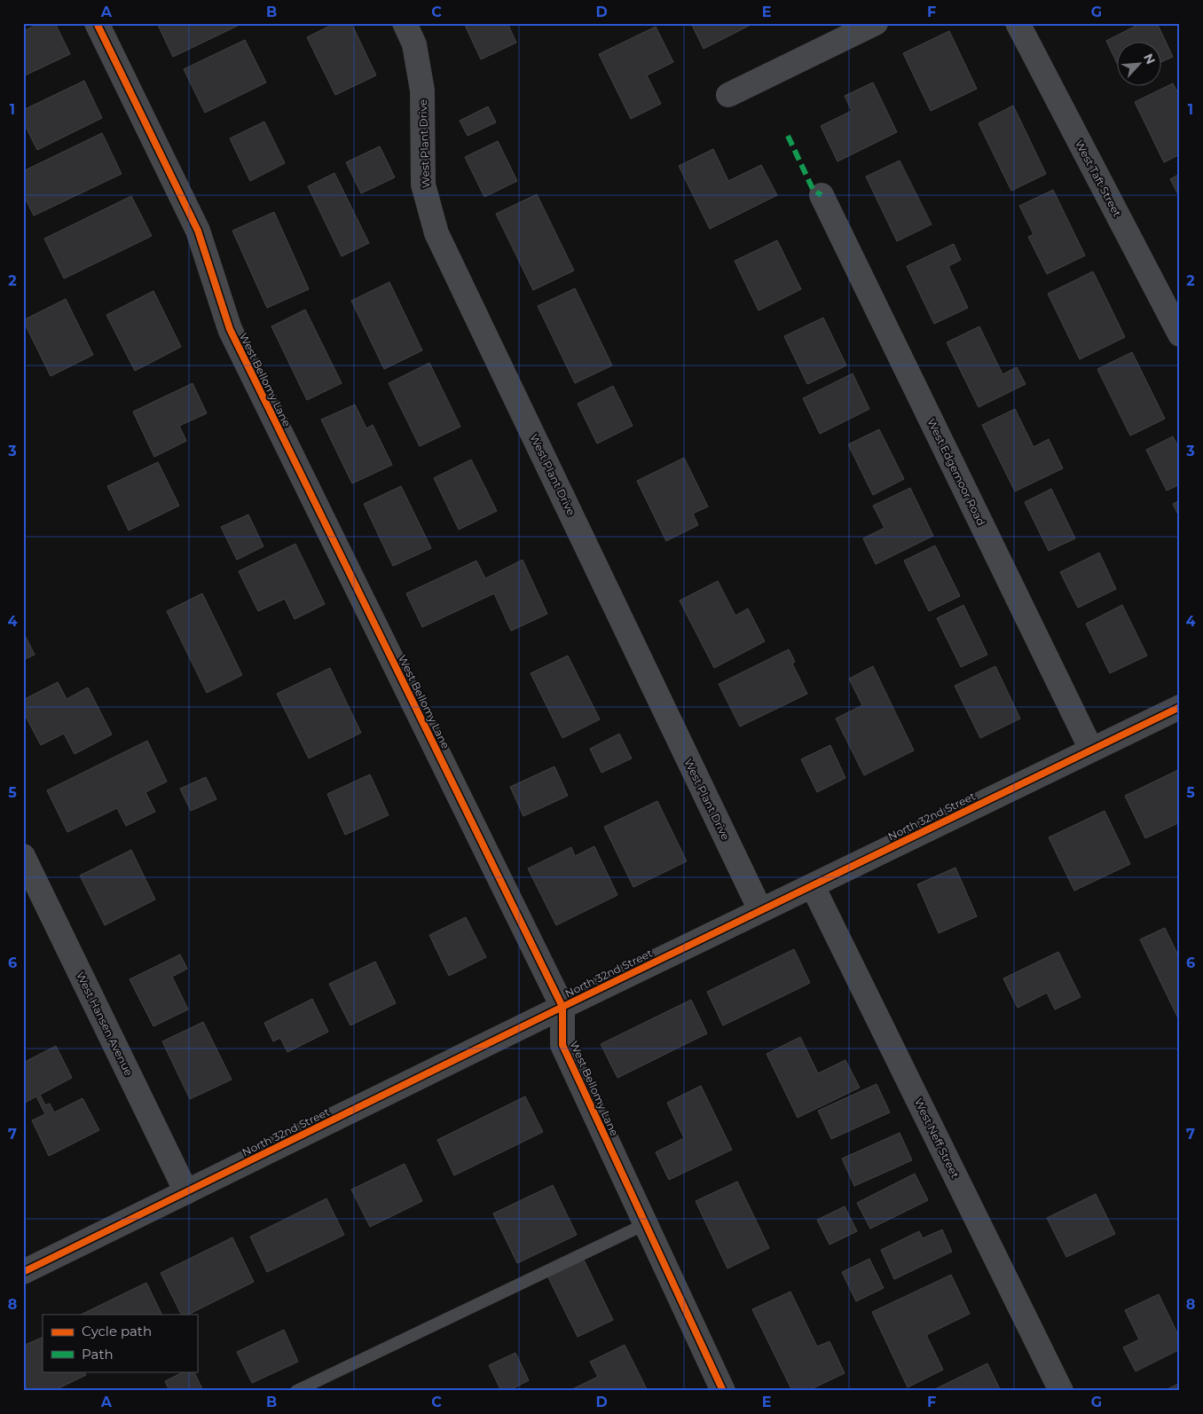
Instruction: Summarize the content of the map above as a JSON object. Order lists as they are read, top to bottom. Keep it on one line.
{"streets":{"street":["West Plant Drive","West Taft Street","West Bellomy Lane","West Edgemoor Road","North 32nd Street","West Hansen Avenue","West Neff Street"]},"crossings":[["West Plant Drive","North 32nd Street"],["West Bellomy Lane","North 32nd Street"],["West Edgemoor Road","North 32nd Street"],["North 32nd Street","West Hansen Avenue"],["North 32nd Street","West Neff Street"]],"legend":["Cycle path","Path"],"north":"top right","grid":{"columns":["A","B","C","D","E","F","G"],"rows":["1","2","3","4","5","6","7","8"]}}
